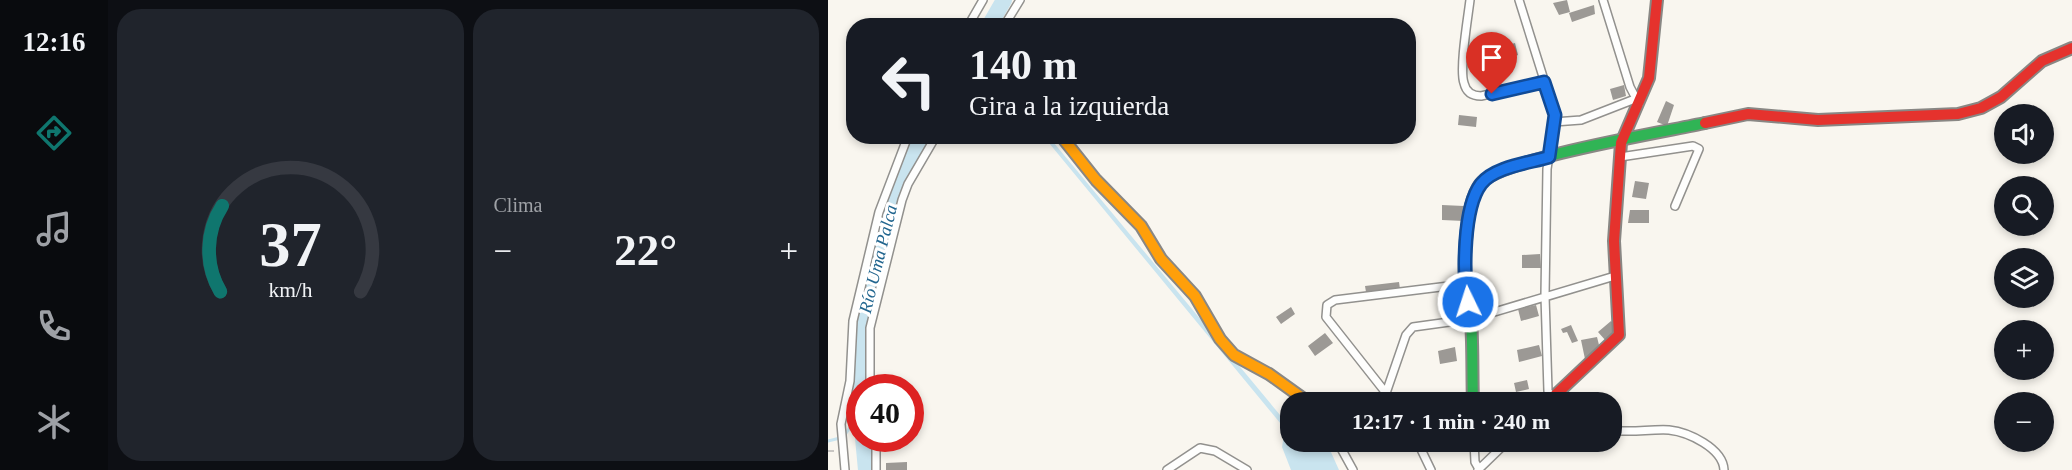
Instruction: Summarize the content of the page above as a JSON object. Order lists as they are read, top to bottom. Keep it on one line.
{"water":["Río Uma Palca"],"page":{"tabs":"12:16","tile":"Clima","turn":["140 m","Gira a la izquierda"],"map_buttons":["+","−"],"heat":["−","22°","+"],"limit":"40","trip":"12:17 · 1 min · 240 m","gauge":["37","km/h"]}}
